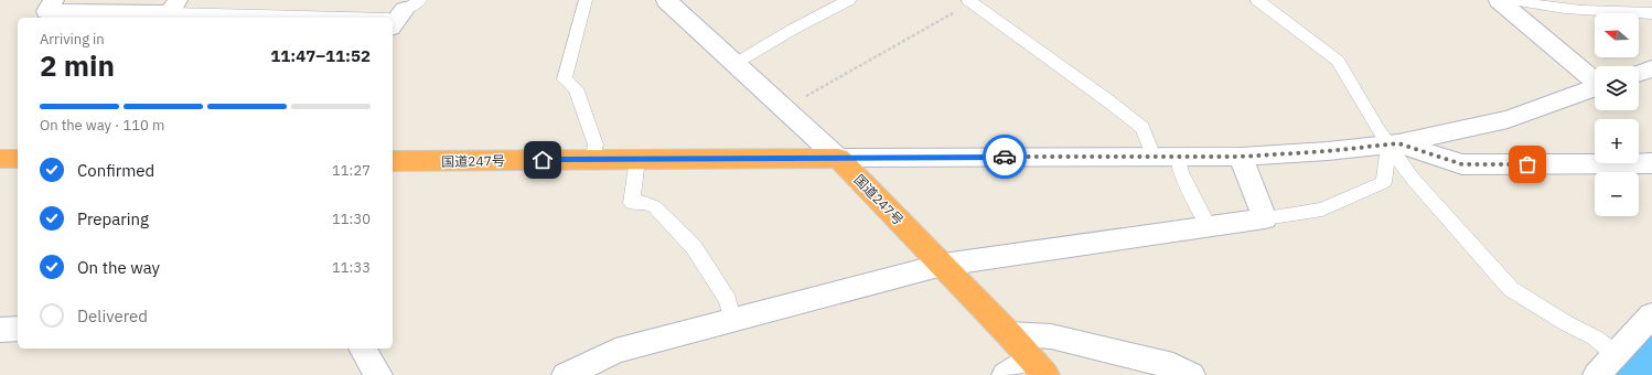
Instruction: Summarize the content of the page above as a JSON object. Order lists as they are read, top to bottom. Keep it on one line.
{"streets":{"highway":["国道247号"]},"north":"left","page":{"map_buttons":["+","−"],"heading":["2 min","Arriving in","11:47–11:52"],"bar":"On the way · 110 m","list":[["Confirmed","11:27"],["Preparing","11:30"],["On the way","11:33"],"Delivered"]}}
